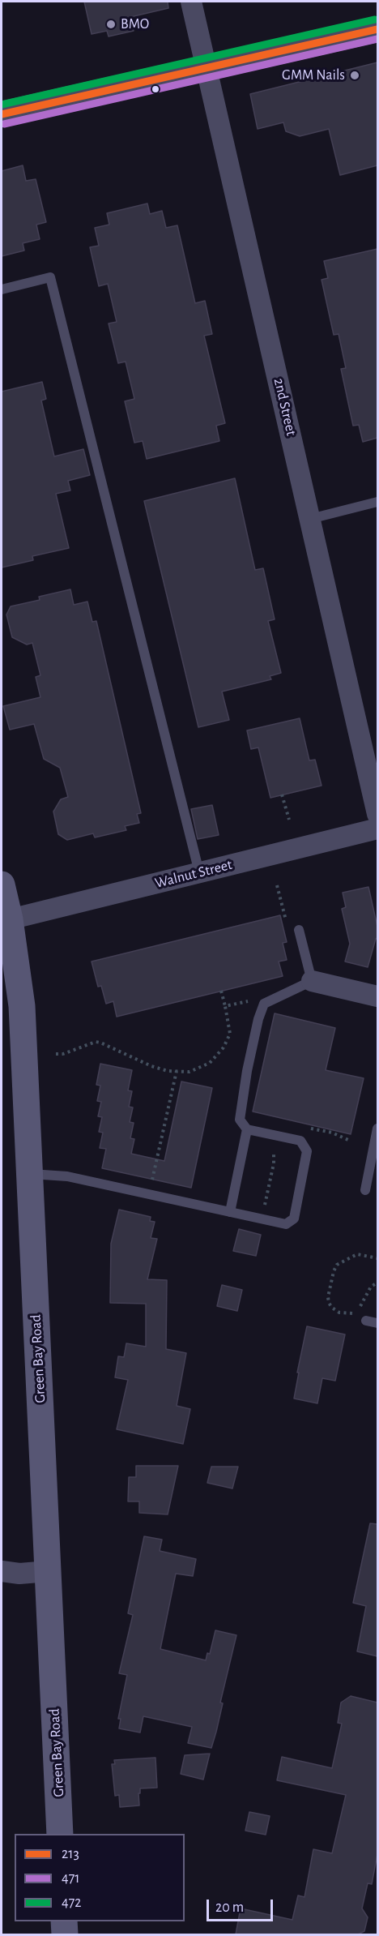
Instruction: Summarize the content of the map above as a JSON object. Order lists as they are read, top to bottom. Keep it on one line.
{"streets":{"main road":["Green Bay Road"],"street":["2nd Street","Walnut Street"]},"crossings":[["Walnut Street","Green Bay Road"]],"places":["BMO","GMM Nails"],"lines":["transit line 472","transit line 213","transit line 471"],"legend":["213","471","472"],"scale_bar":"20 m"}
